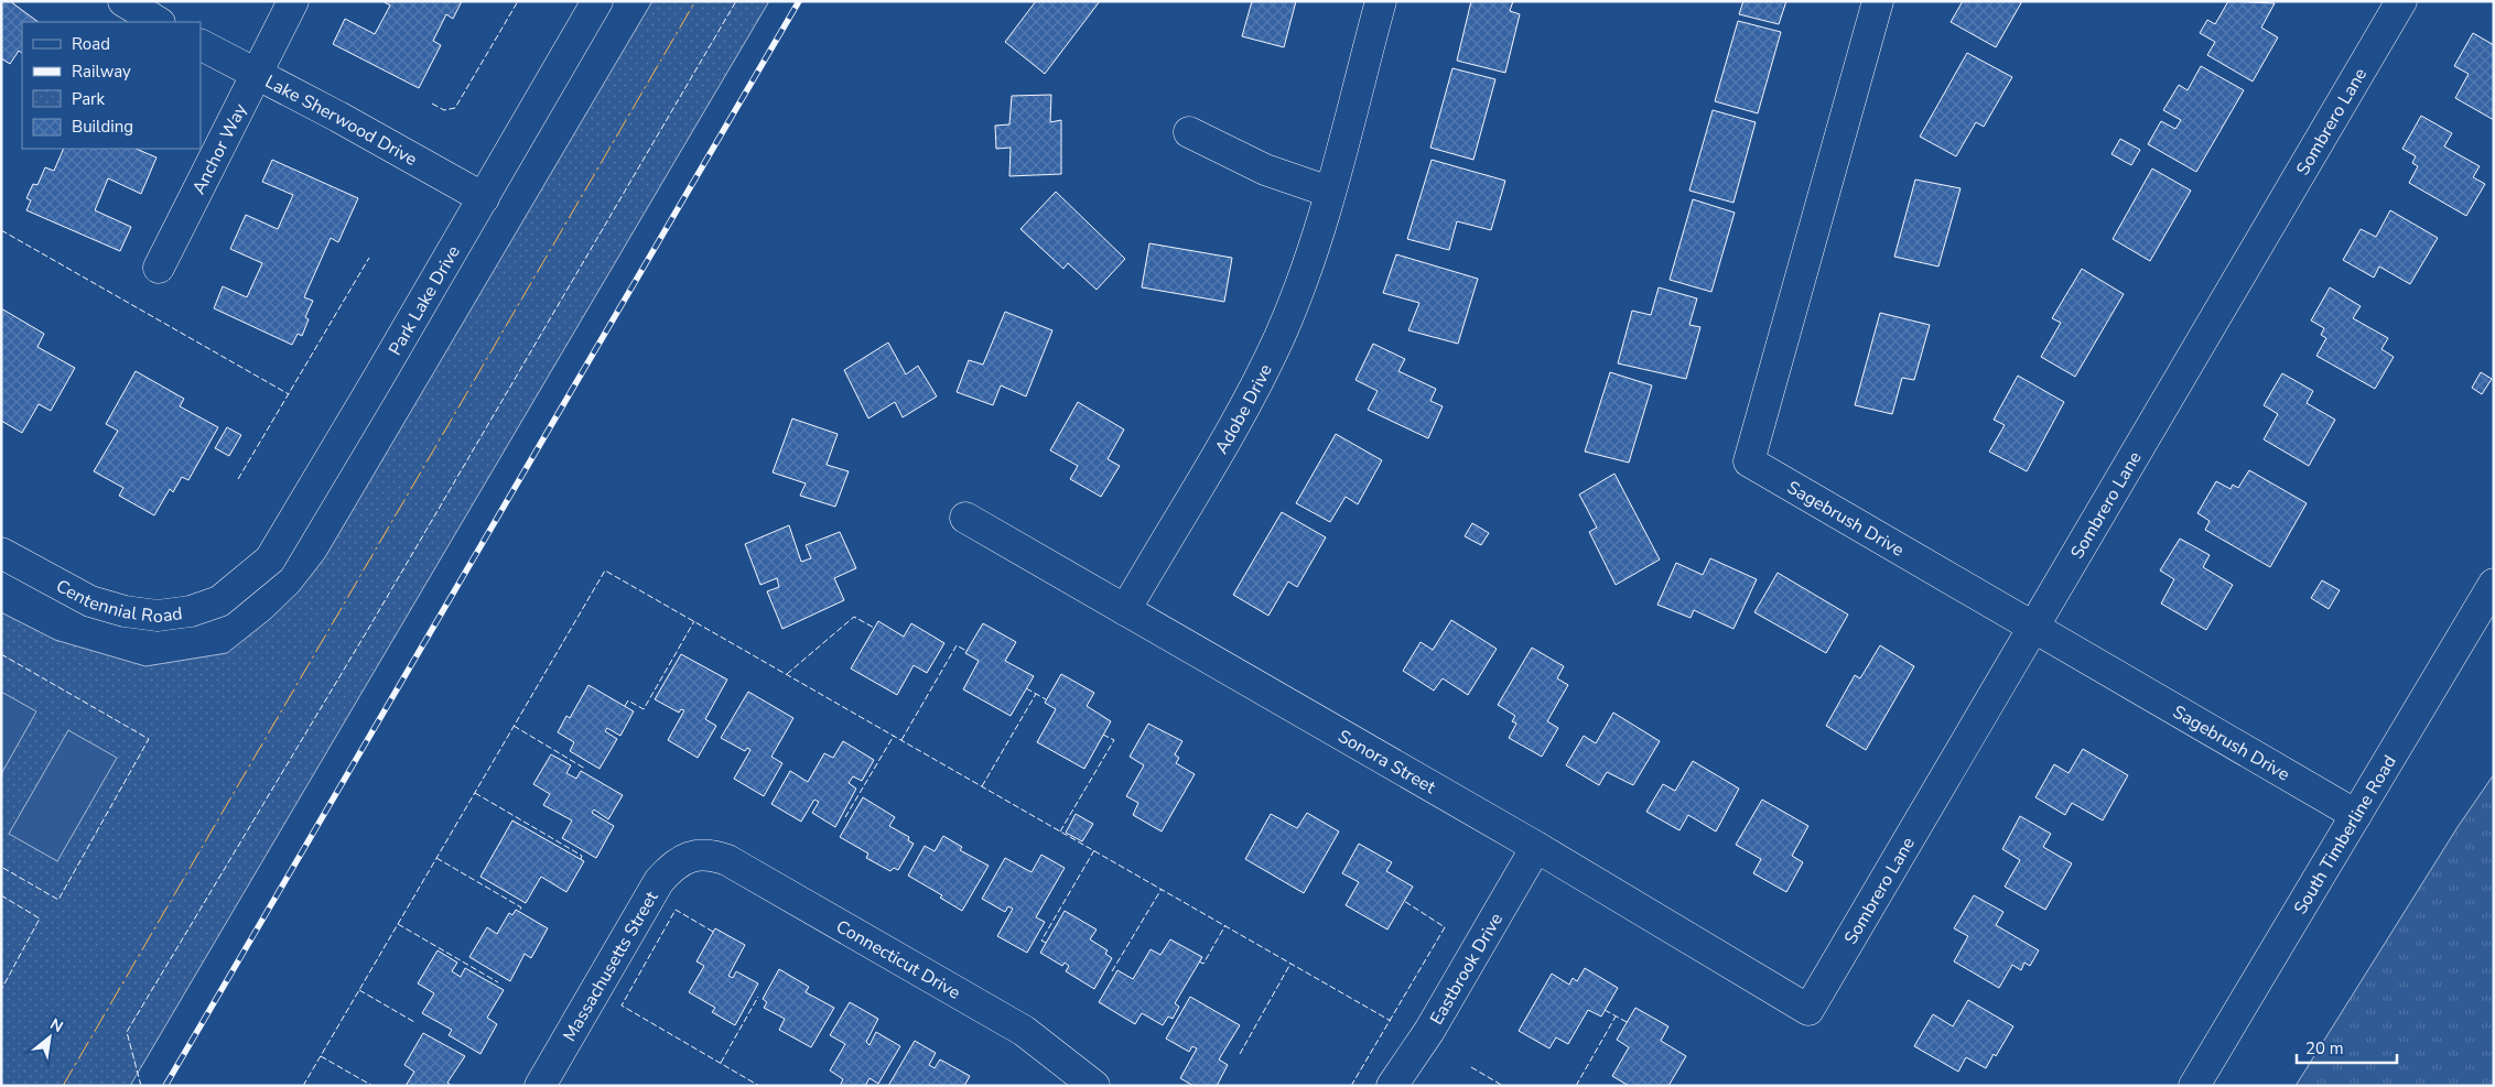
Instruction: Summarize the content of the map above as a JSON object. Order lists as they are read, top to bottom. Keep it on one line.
{"streets":{"street":["Lake Sherwood Drive","Sombrero Lane","Anchor Way","Park Lake Drive","Adobe Drive","Sagebrush Drive","Centennial Road","Sonora Street","South Timberline Road","Connecticut Drive","Massachusetts Street","Eastbrook Drive"]},"crossings":[["Lake Sherwood Drive","Anchor Way"],["Lake Sherwood Drive","Park Lake Drive"],["Sombrero Lane","Sagebrush Drive"],["Sombrero Lane","Sonora Street"],["Park Lake Drive","Centennial Road"],["Adobe Drive","Sonora Street"],["Sagebrush Drive","South Timberline Road"],["Sonora Street","Eastbrook Drive"],["Connecticut Drive","Massachusetts Street"]],"legend":["Road","Railway","Park","Building"],"scale_bar":"20 m","north":"top right"}
